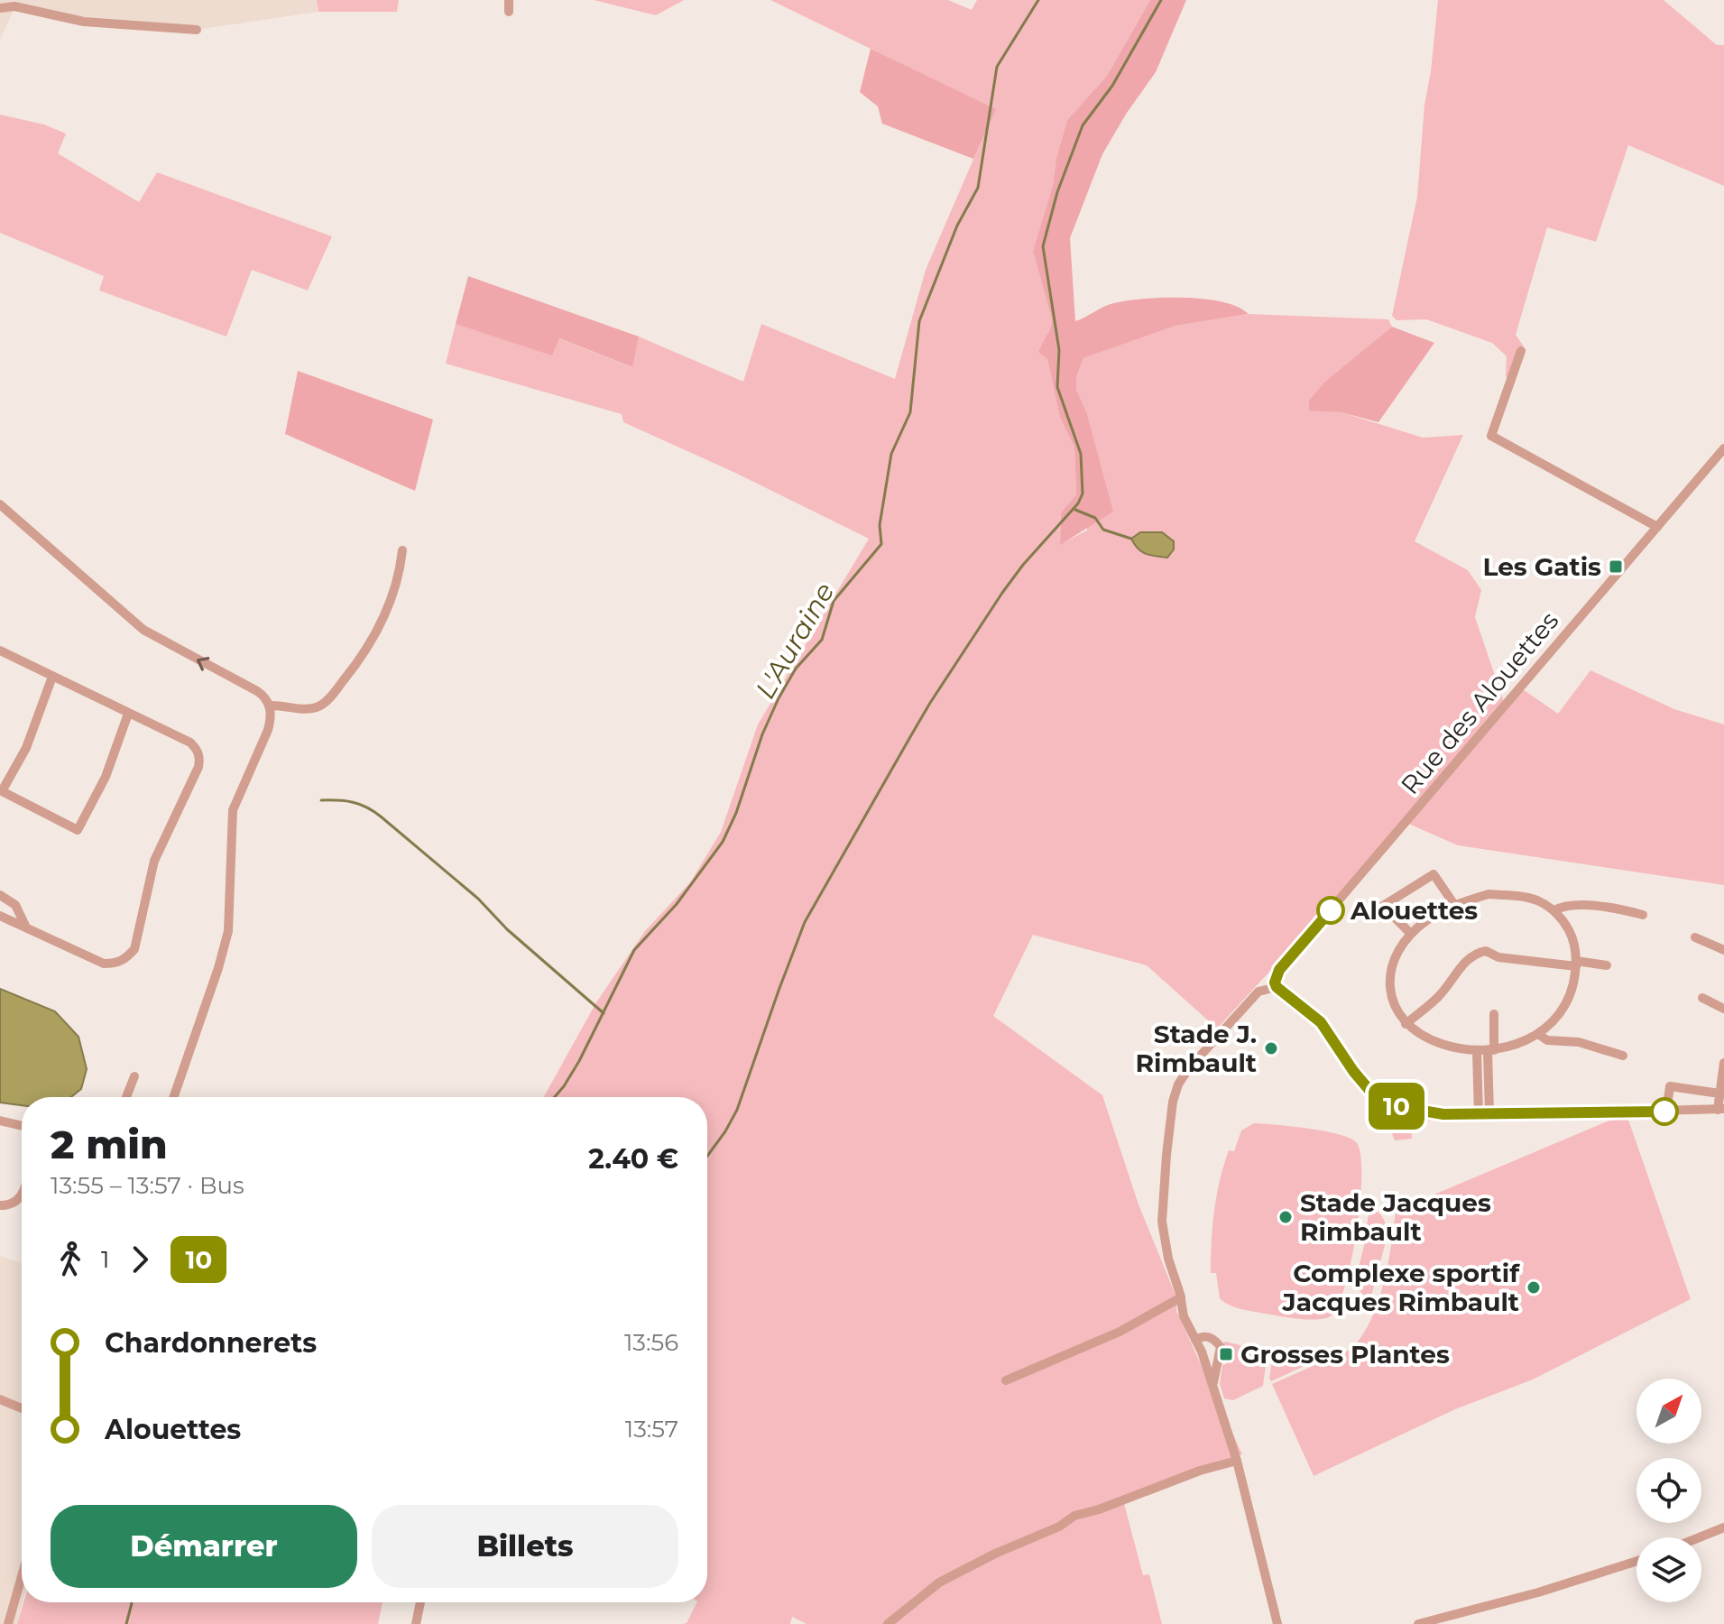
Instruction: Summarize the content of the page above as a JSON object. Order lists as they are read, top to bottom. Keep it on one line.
{"streets":{"street":["Rue des Alouettes"]},"water":["L'Auraine"],"places":{"transit":["Les Gatis","Grosses Plantes"],"other":["Alouettes","Stade J. Rimbault","Stade Jacques Rimbault","Complexe sportif Jacques Rimbault"]},"lines":["bus line 10"],"north":"top right","page":{"on_map":"10","heading":["2 min","13:55 – 13:57 · Bus","2.40 €"],"legs":["1","10"],"list":[{"name":"Chardonnerets","value":"13:56"},{"name":"Alouettes","value":"13:57"}],"buttons":["Démarrer","Billets"]}}
